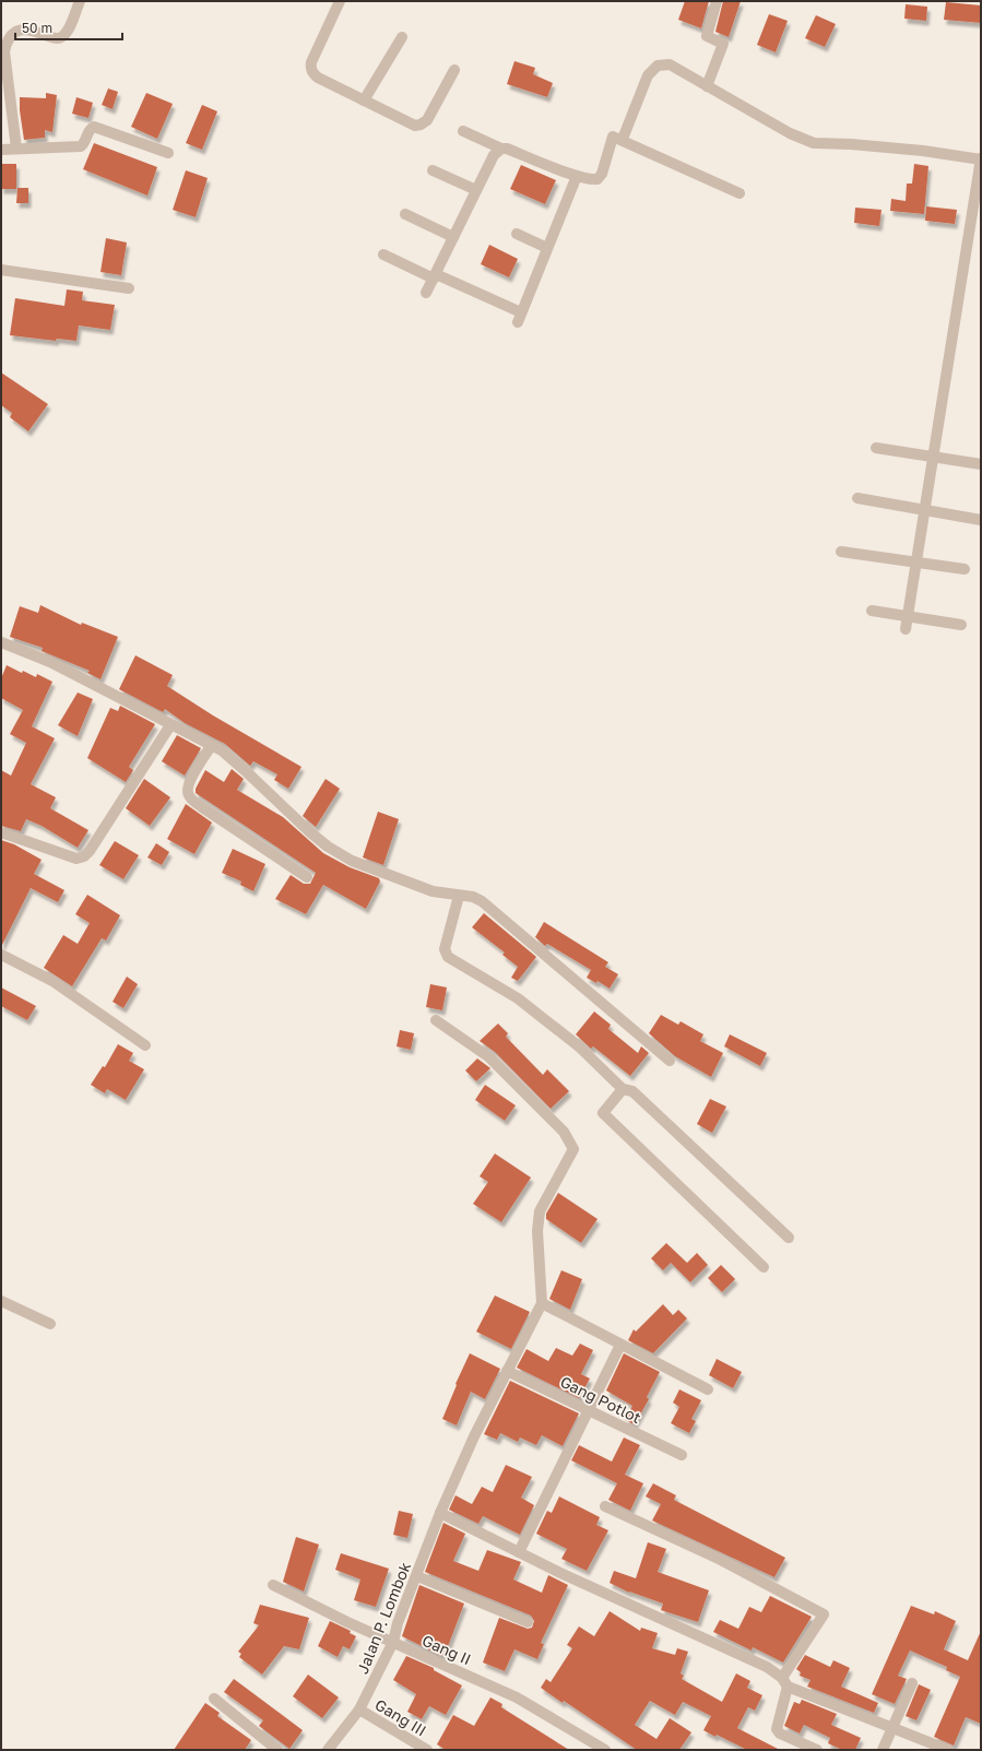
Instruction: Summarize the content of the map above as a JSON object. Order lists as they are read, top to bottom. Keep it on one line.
{"streets":{"street":["Gang Potlot","Jalan P. Lombok","Gang II","Gang III"]},"crossings":[["Gang Potlot","Jalan P. Lombok"],["Jalan P. Lombok","Gang II"],["Jalan P. Lombok","Gang III"]],"scale_bar":"50 m"}
